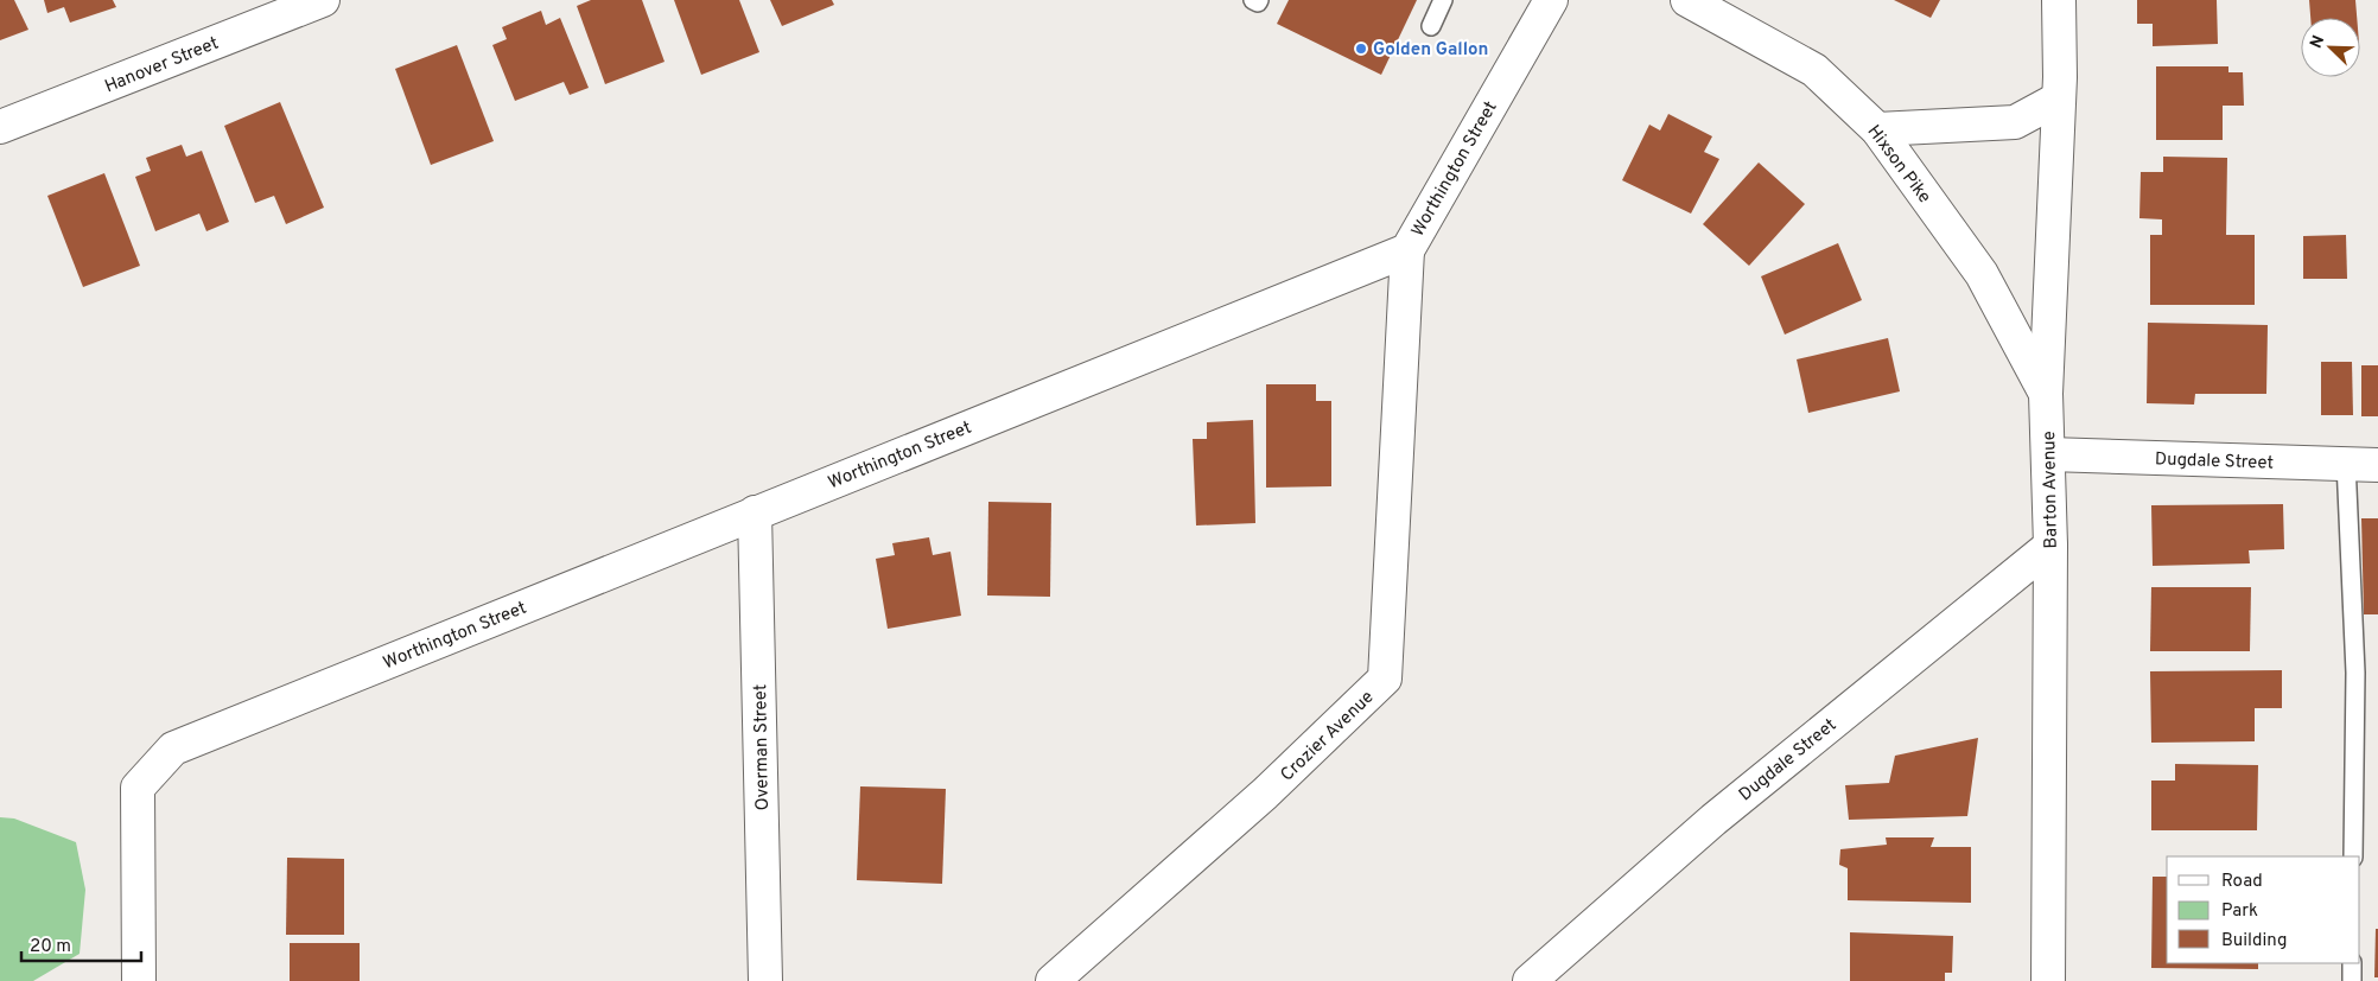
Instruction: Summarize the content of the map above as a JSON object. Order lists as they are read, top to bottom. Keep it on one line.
{"streets":{"street":["Hanover Street","Hixson Pike","Worthington Street","Dugdale Street","Barton Avenue","Crozier Avenue","Overman Street"]},"crossings":[["Hixson Pike","Barton Avenue"],["Worthington Street","Crozier Avenue"],["Worthington Street","Overman Street"],["Dugdale Street","Barton Avenue"]],"places":["Golden Gallon"],"legend":["Road","Park","Building"],"scale_bar":"20 m","north":"top left"}
